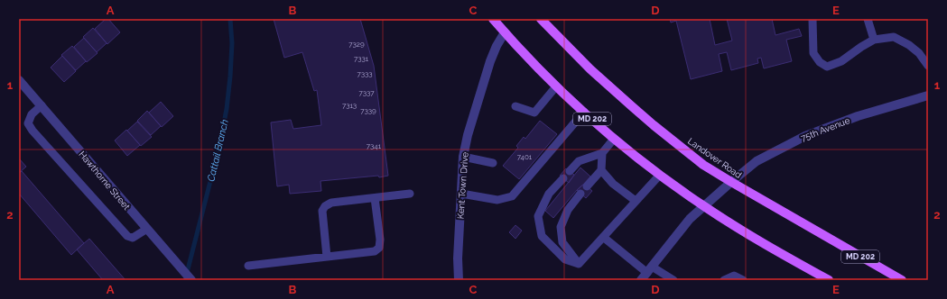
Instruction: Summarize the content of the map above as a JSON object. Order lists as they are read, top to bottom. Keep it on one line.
{"streets":{"main road":["MD 202","Landover Road"],"street":["75th Avenue","Hawthorne Street","Kent Town Drive"]},"crossings":[["MD 202","75th Avenue"],["MD 202","Kent Town Drive"],["75th Avenue","Landover Road"]],"water":["Cattail Branch"],"house_numbers":["7329","7331","7333","7337","7313","7339","7341","7401"],"grid":{"columns":["A","B","C","D","E"],"rows":["1","2"]}}
